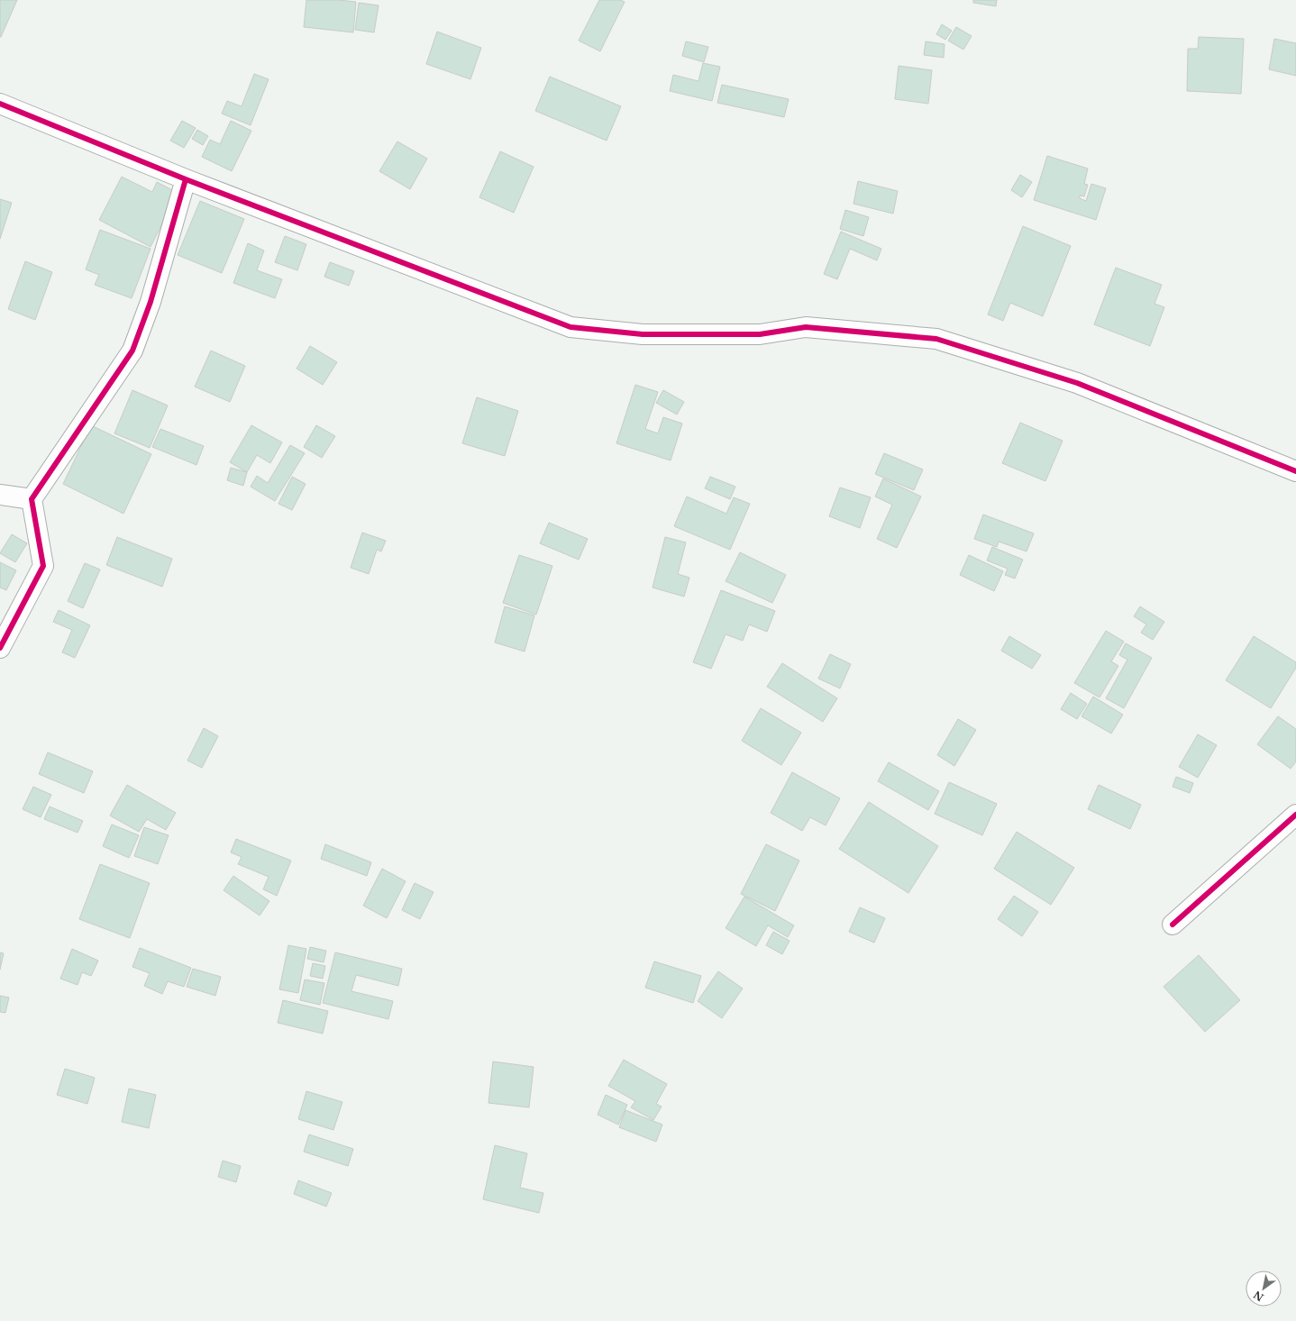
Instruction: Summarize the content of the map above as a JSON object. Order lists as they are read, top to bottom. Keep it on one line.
{"north":"bottom left"}
